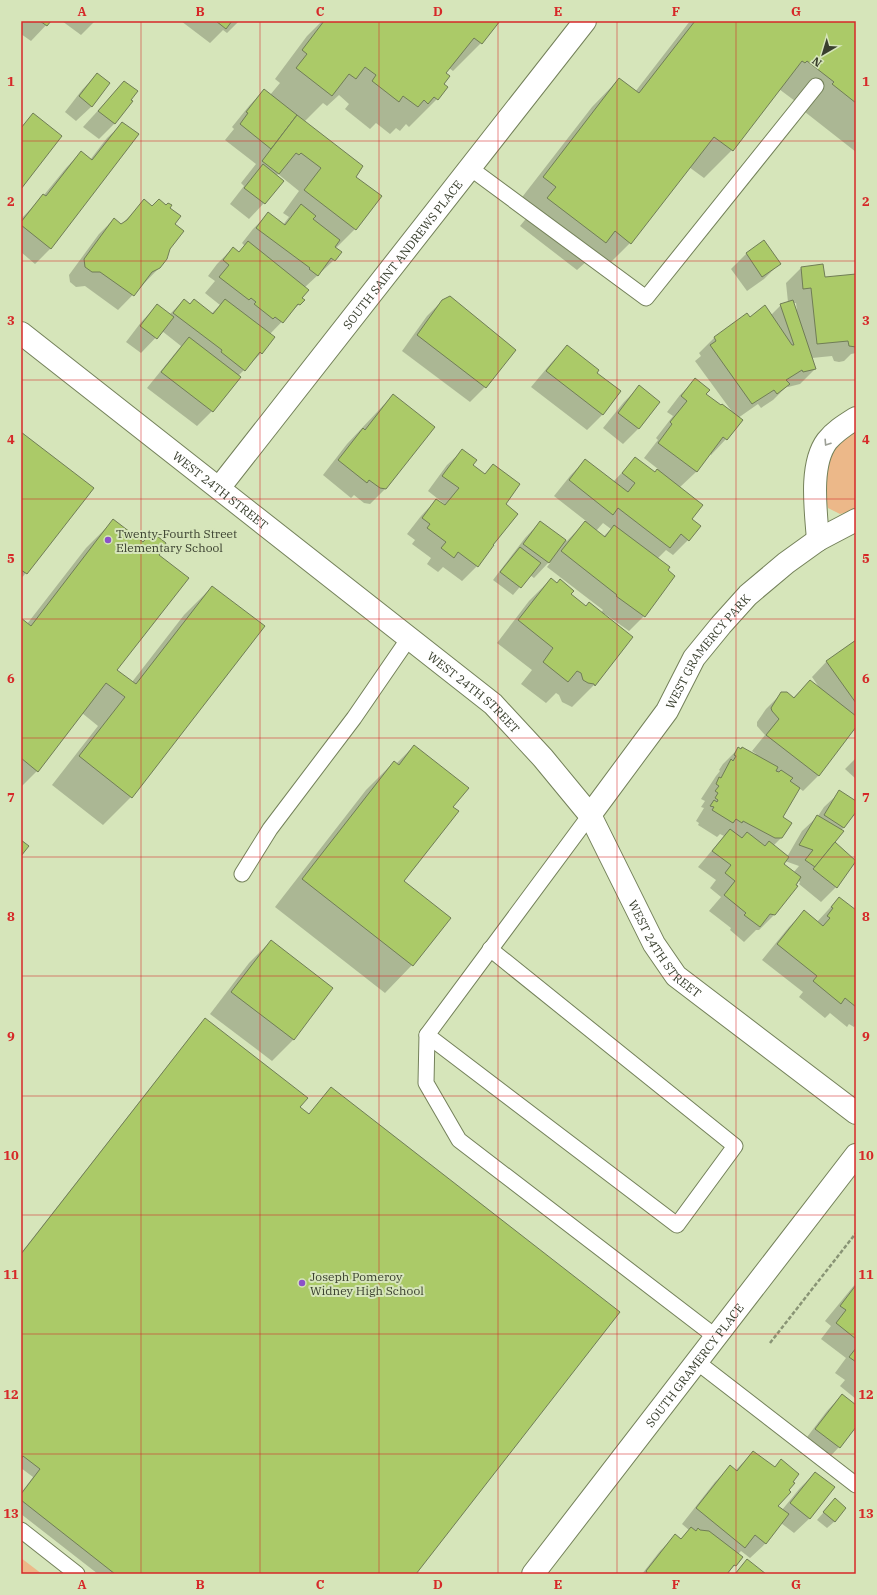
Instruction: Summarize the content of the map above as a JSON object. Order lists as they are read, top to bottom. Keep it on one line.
{"streets":{"street":["SOUTH SAINT ANDREWS PLACE","WEST 24TH STREET","WEST GRAMERCY PARK","SOUTH GRAMERCY PLACE"]},"crossings":[["SOUTH SAINT ANDREWS PLACE","WEST 24TH STREET"],["WEST 24TH STREET","WEST GRAMERCY PARK"]],"places":["Twenty-Fourth Street Elementary School","Joseph Pomeroy Widney High School"],"north":"bottom left","grid":{"columns":["A","B","C","D","E","F","G"],"rows":["1","2","3","4","5","6","7","8","9","10","11","12","13"]}}
